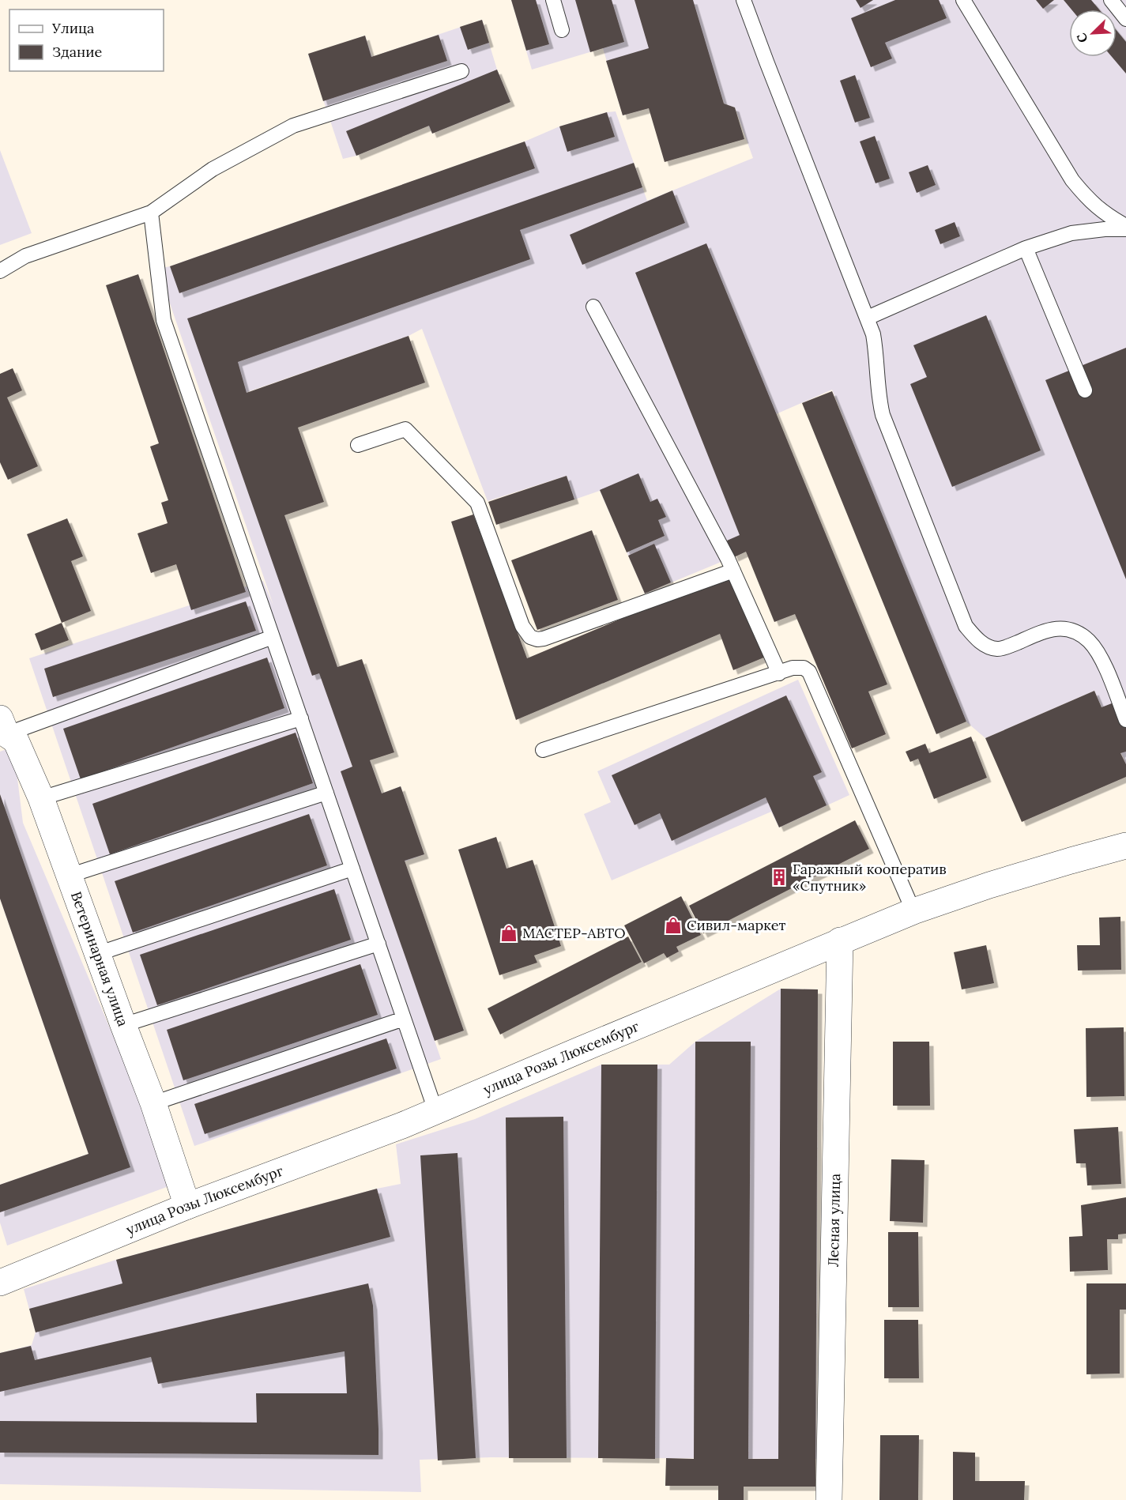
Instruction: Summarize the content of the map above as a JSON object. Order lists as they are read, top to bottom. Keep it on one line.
{"streets":{"street":["Ветеринарная улица","улица Розы Люксембург","Лесная улица"]},"crossings":[["Ветеринарная улица","улица Розы Люксембург"],["улица Розы Люксембург","Лесная улица"]],"places":{"building":["Гаражный кооператив «Спутник»"],"shop":["Сивил-маркет","МАСТЕР-АВТО"]},"legend":["Улица","Здание"],"north":"bottom left"}
